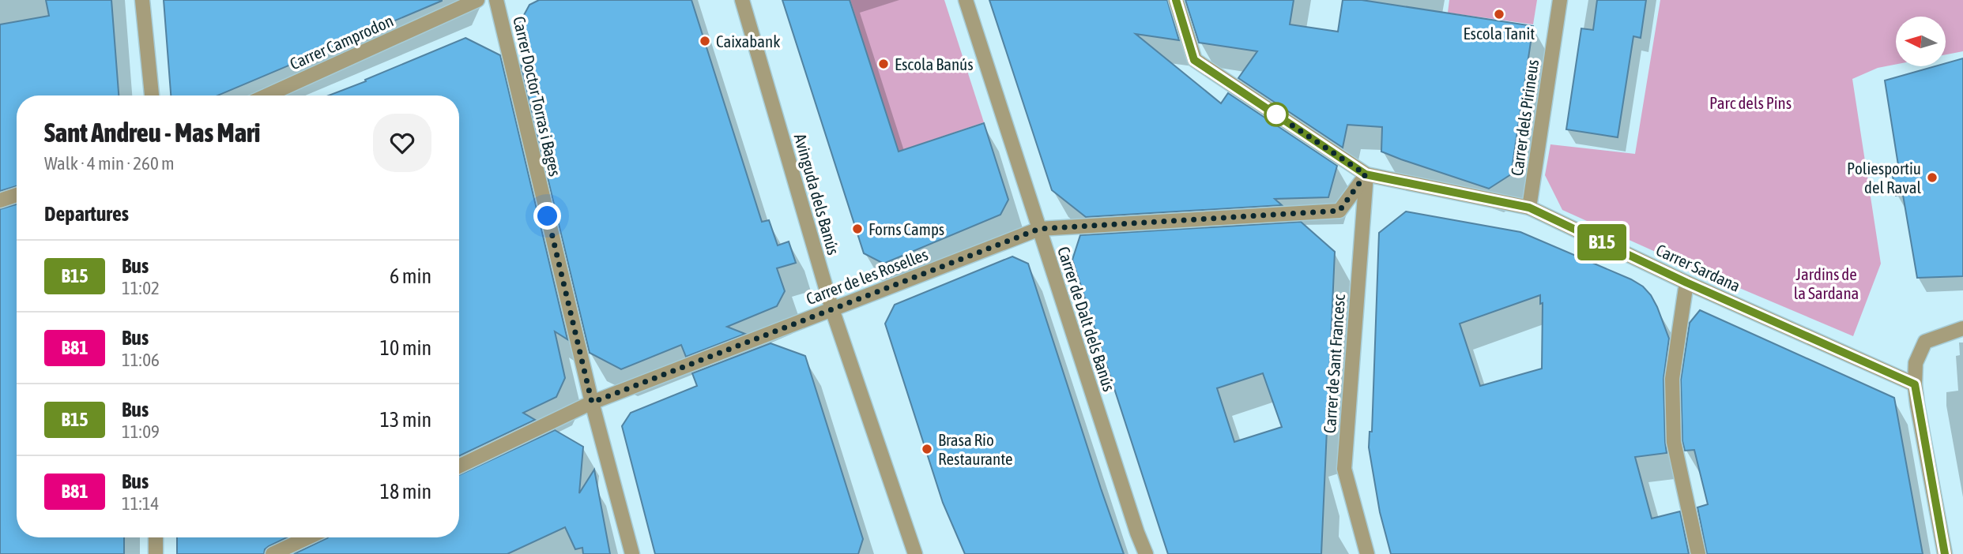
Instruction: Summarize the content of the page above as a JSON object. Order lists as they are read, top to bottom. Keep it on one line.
{"streets":{"street":["Carrer Camprodon","Carrer Doctor Torras i Bages","Carrer dels Pirineus","Avinguda dels Banús","Carrer Sardana","Carrer de les Roselles","Carrer de Dalt dels Banús","Carrer de Sant Francesc"]},"crossings":[["Carrer Doctor Torras i Bages","Carrer de les Roselles"],["Carrer dels Pirineus","Carrer Sardana"],["Avinguda dels Banús","Carrer de les Roselles"],["Carrer Sardana","Carrer de les Roselles"],["Carrer Sardana","Carrer de Sant Francesc"],["Carrer de les Roselles","Carrer de Dalt dels Banús"],["Carrer de les Roselles","Carrer de Sant Francesc"]],"parks":["Parc dels Pins","Jardins de la Sardana"],"places":["Escola Tanit","Caixabank","Escola Banús","Poliesportiu del Raval","Forns Camps","Brasa Rio Restaurante"],"lines":["bus line B15"],"north":"left","page":{"on_map":"B15","heading":[["Sant Andreu - Mas Mari","Walk · 4 min · 260 m"],"Departures"],"list":[{"mark":"B15","name":"Bus","note":"11:02","value":"6 min"},{"mark":"B81","name":"Bus","note":"11:06","value":"10 min"},{"mark":"B15","name":"Bus","note":"11:09","value":"13 min"},{"mark":"B81","name":"Bus","note":"11:14","value":"18 min"}]}}
